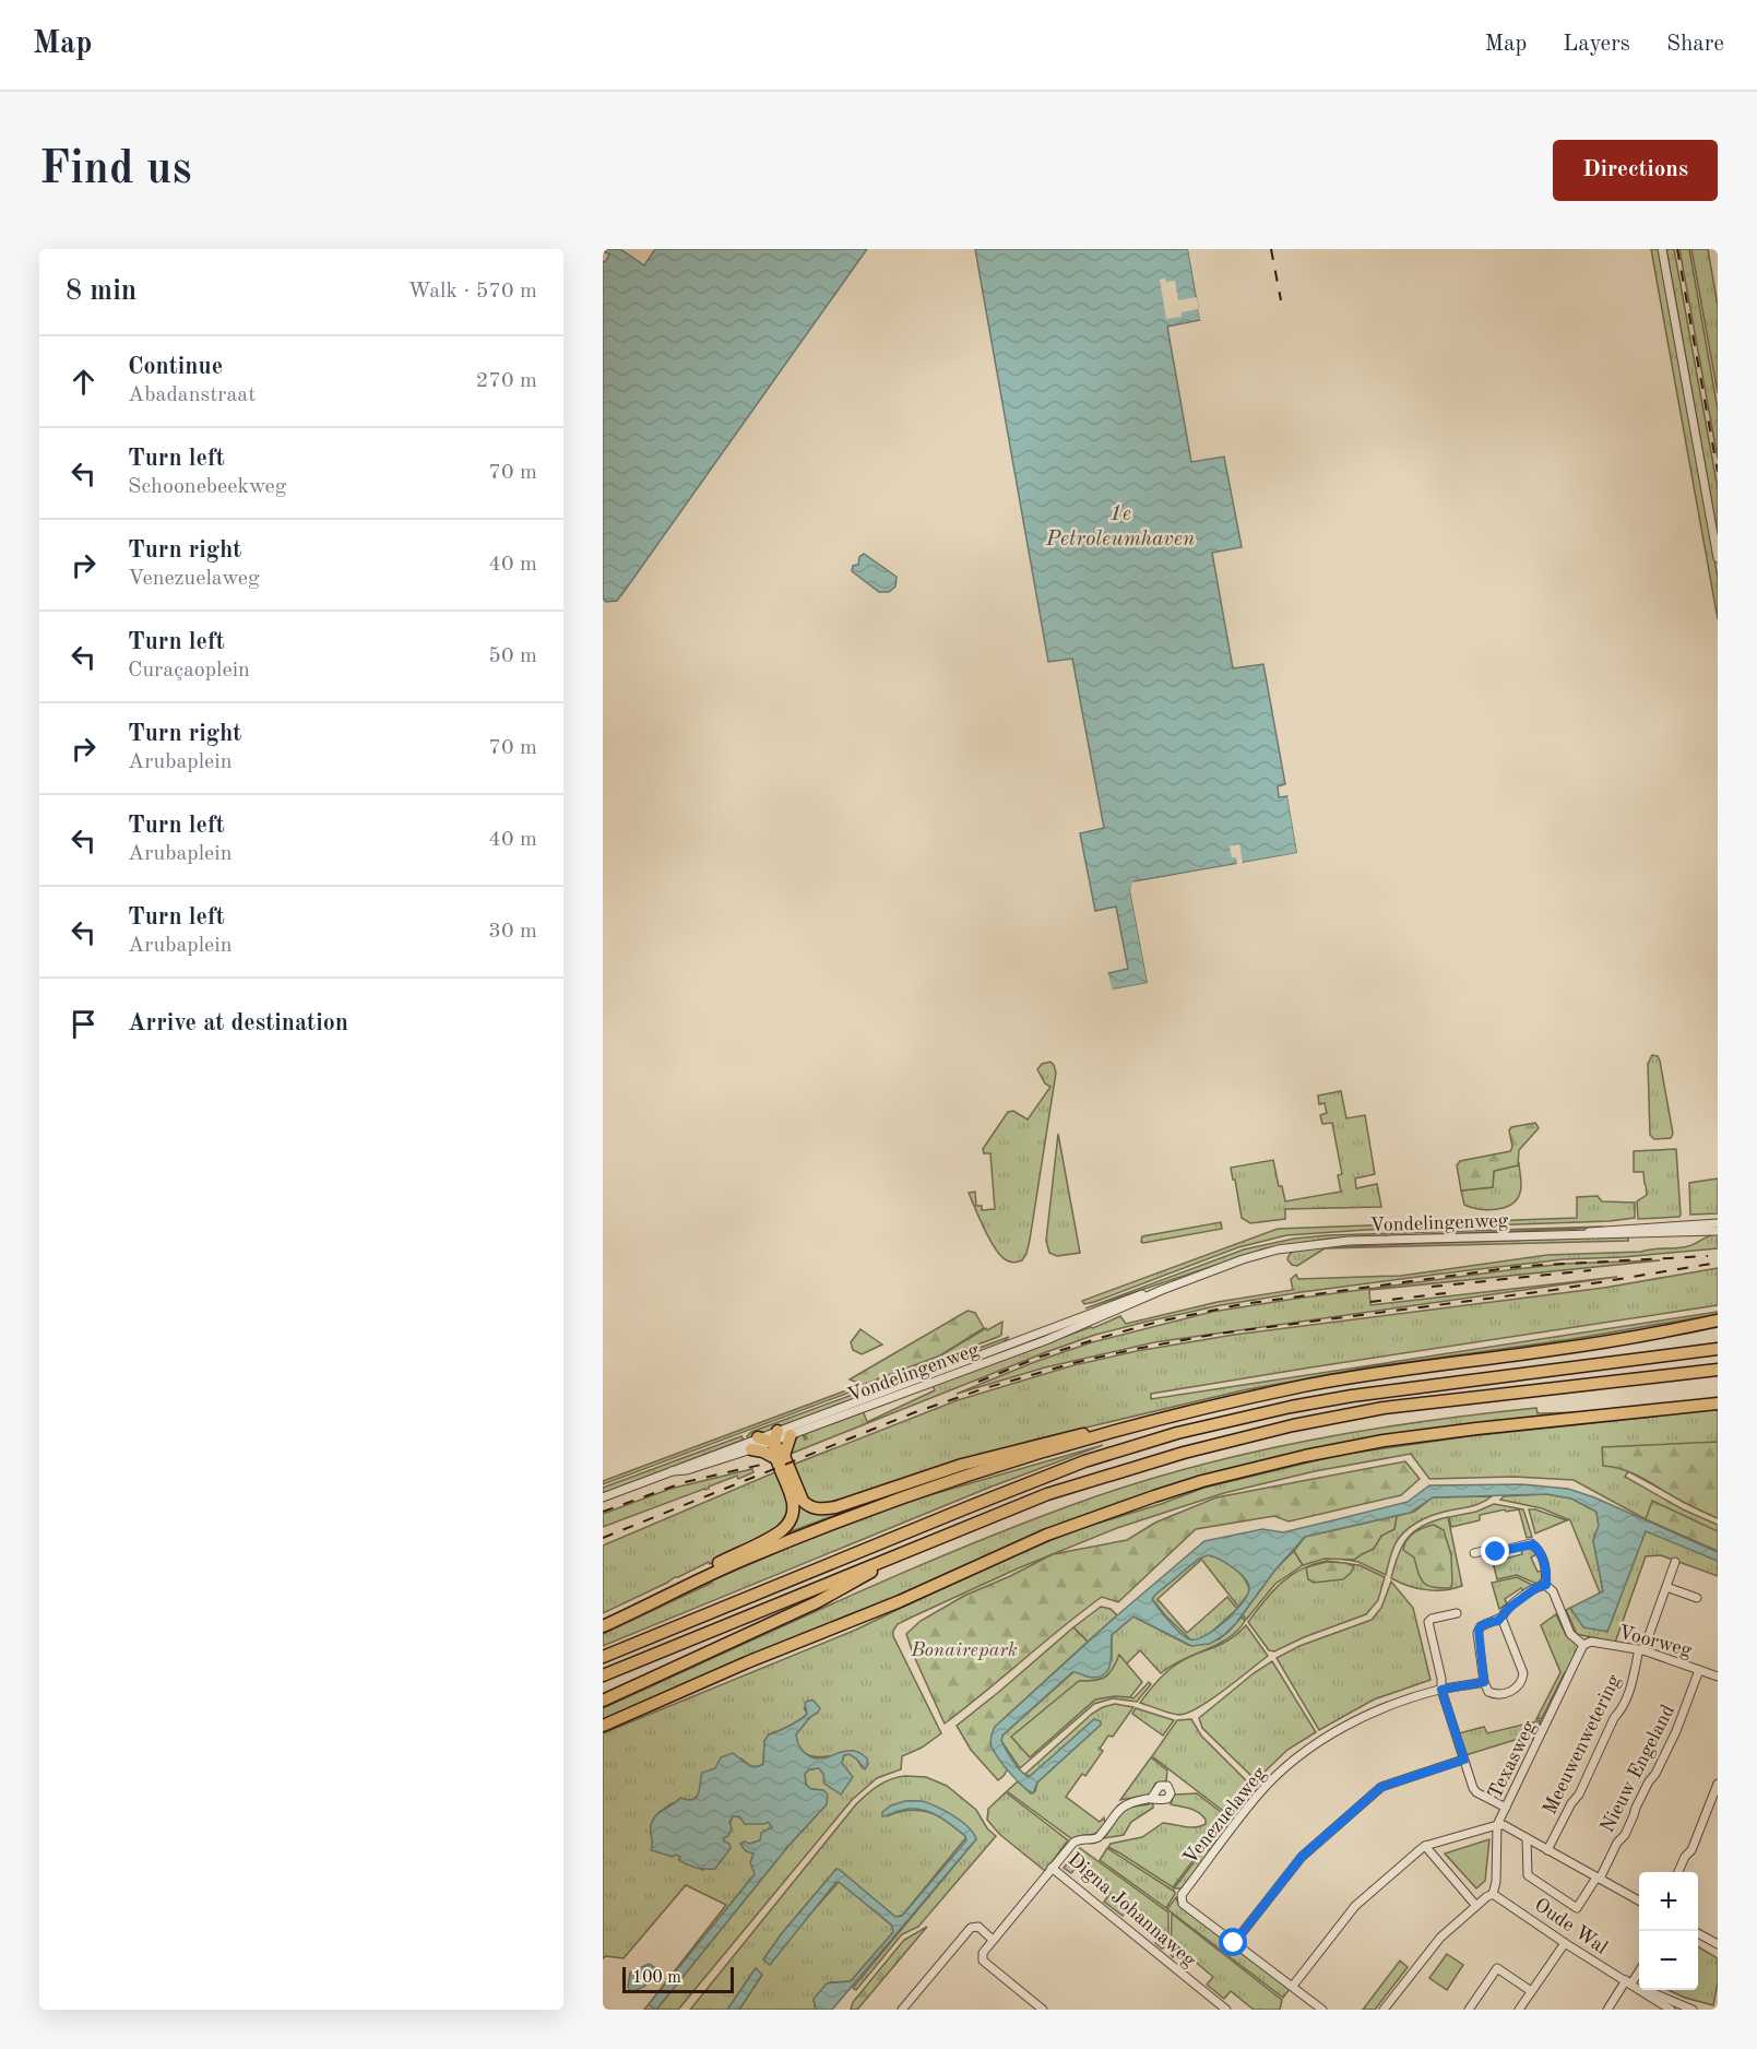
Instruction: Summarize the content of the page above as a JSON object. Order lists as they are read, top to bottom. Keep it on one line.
{"streets":{"street":["Vondelingenweg","Voorweg","Meeuwenwetering","Texasweg","Nieuw Engeland","Venezuelaweg","Digna Johannaweg","Oude Wal"]},"crossings":[["Voorweg","Meeuwenwetering"],["Voorweg","Texasweg"],["Voorweg","Nieuw Engeland"],["Texasweg","Oude Wal"]],"water":["1e Petroleumhaven"],"parks":["Bonairepark"],"scale_bar":"100 m","page":{"header":"Map","nav":["Map","Layers","Share"],"buttons":"Directions","title":"Find us","heading":["8 min","Walk · 570 m"],"list":[["Continue","Abadanstraat","270 m"],["Turn left","Schoonebeekweg","70 m"],["Turn right","Venezuelaweg","40 m"],["Turn left","Curaçaoplein","50 m"],["Turn right","Arubaplein","70 m"],["Turn left","Arubaplein","40 m"],["Turn left","Arubaplein","30 m"],"Arrive at destination"],"map_buttons":["+","−"],"scale":"100 m"}}
